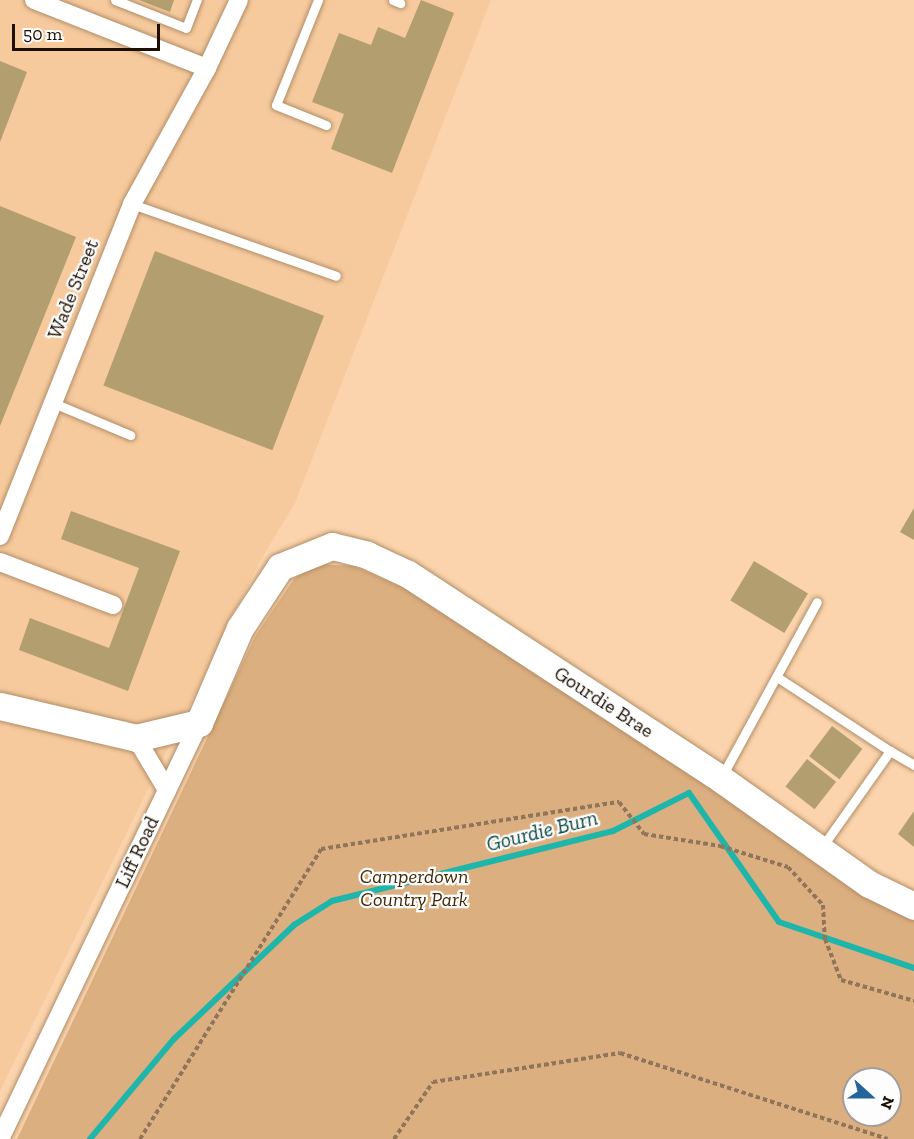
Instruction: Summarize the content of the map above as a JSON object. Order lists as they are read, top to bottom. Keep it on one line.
{"streets":{"street":["Wade Street","Gourdie Brae","Liff Road"]},"crossings":[["Gourdie Brae","Liff Road"]],"water":["Gourdie Burn"],"parks":["Camperdown Country Park"],"scale_bar":"50 m","north":"right"}
